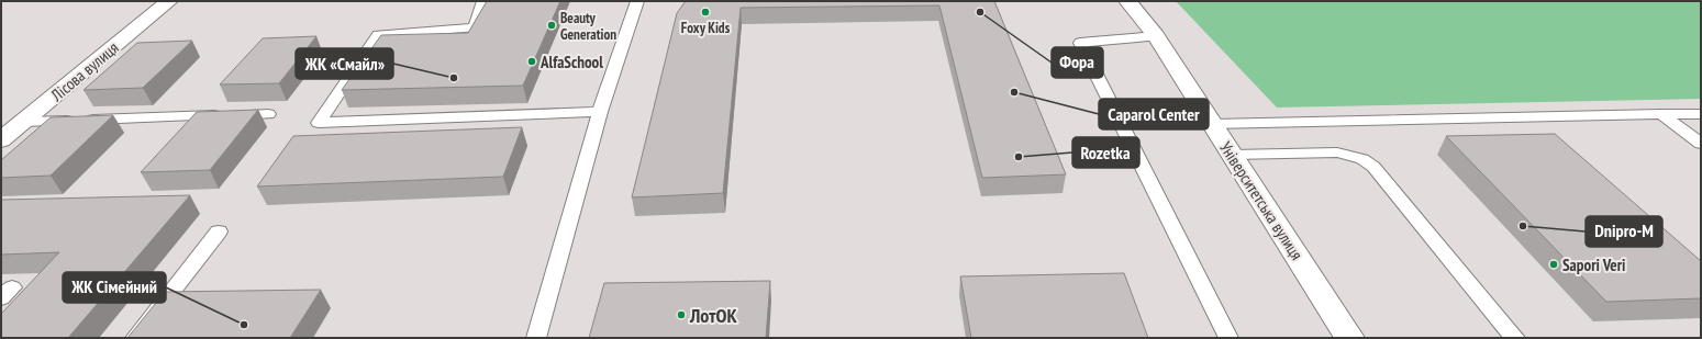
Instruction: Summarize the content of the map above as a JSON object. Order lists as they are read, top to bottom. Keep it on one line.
{"streets":{"main road":["Лісова вулиця","Університетська вулиця"]},"places":["Foxy Kids","Фора","Beauty Generation","AlfaSchool","ЖК «Смайл»","Caparol Center","Rozetka","Dnipro-M","Sapori Veri","ЛотОК","ЖК Сімейний"]}
